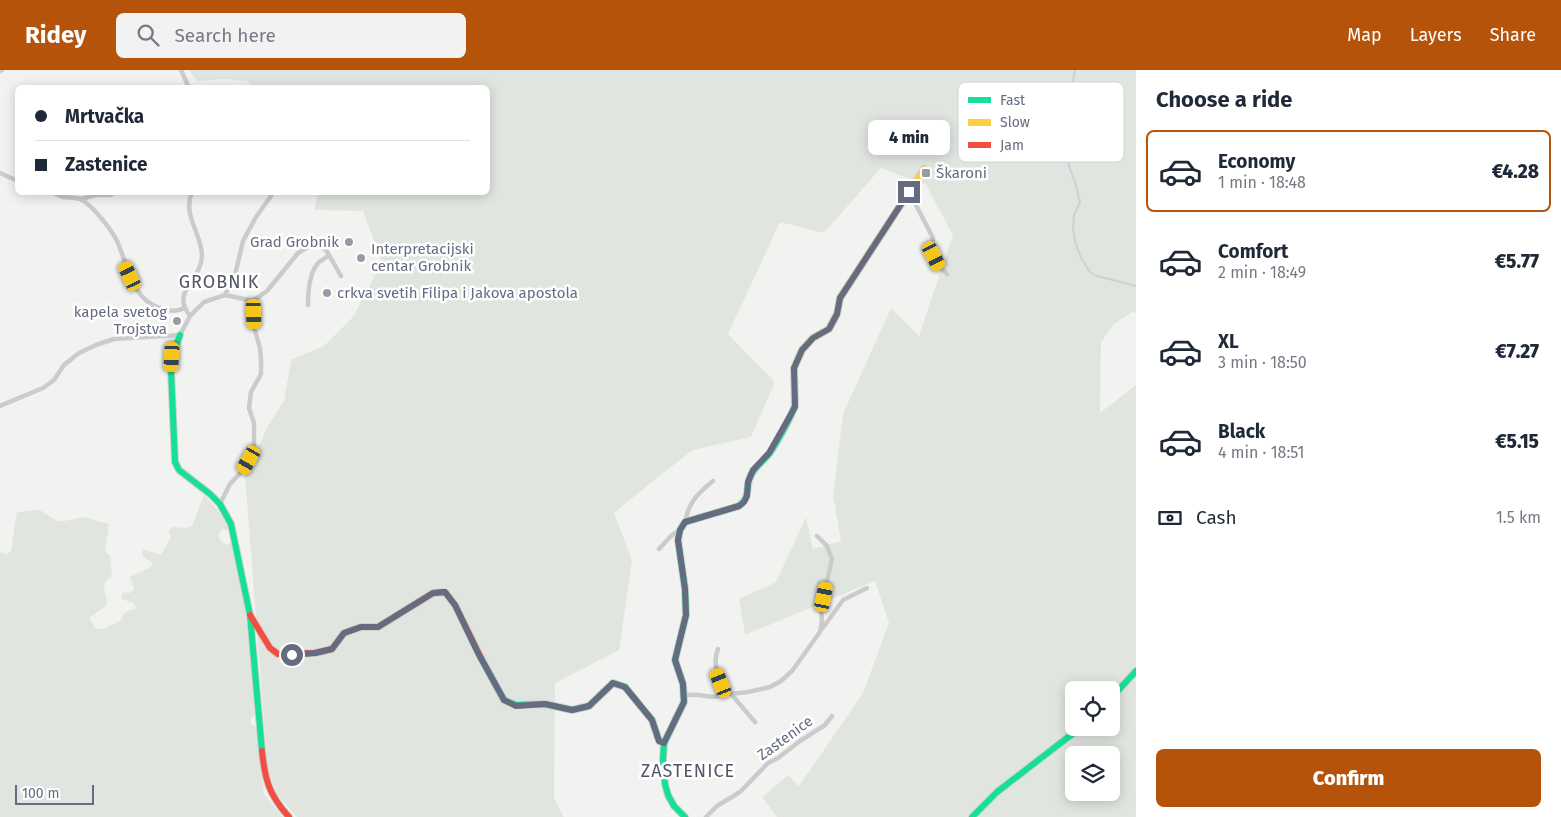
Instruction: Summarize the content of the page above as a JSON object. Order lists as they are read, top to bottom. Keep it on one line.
{"streets":{"street":["Zastenice"]},"districts":["GROBNIK","ZASTENICE"],"places":{"transit":["Škaroni"],"other":["Grad Grobnik","Interpretacijski centar Grobnik","crkva svetih Filipa i Jakova apostola","kapela svetog Trojstva"]},"legend":["Fast","Slow","Jam"],"scale_bar":"100 m","page":{"header":"Ridey","search":"Search here","nav":["Map","Layers","Share"],"heading":"Choose a ride","banner":["Mrtvačka","Zastenice"],"bubble":"4 min","list":[{"name":"Economy","note":"1 min · 18:48","value":"€4.28"},{"name":"Comfort","note":"2 min · 18:49","value":"€5.77"},{"name":"XL","note":"3 min · 18:50","value":"€7.27"},{"name":"Black","note":"4 min · 18:51","value":"€5.15"}],"pay":["Cash","1.5 km"],"buttons":"Confirm","scale":"100 m"}}
